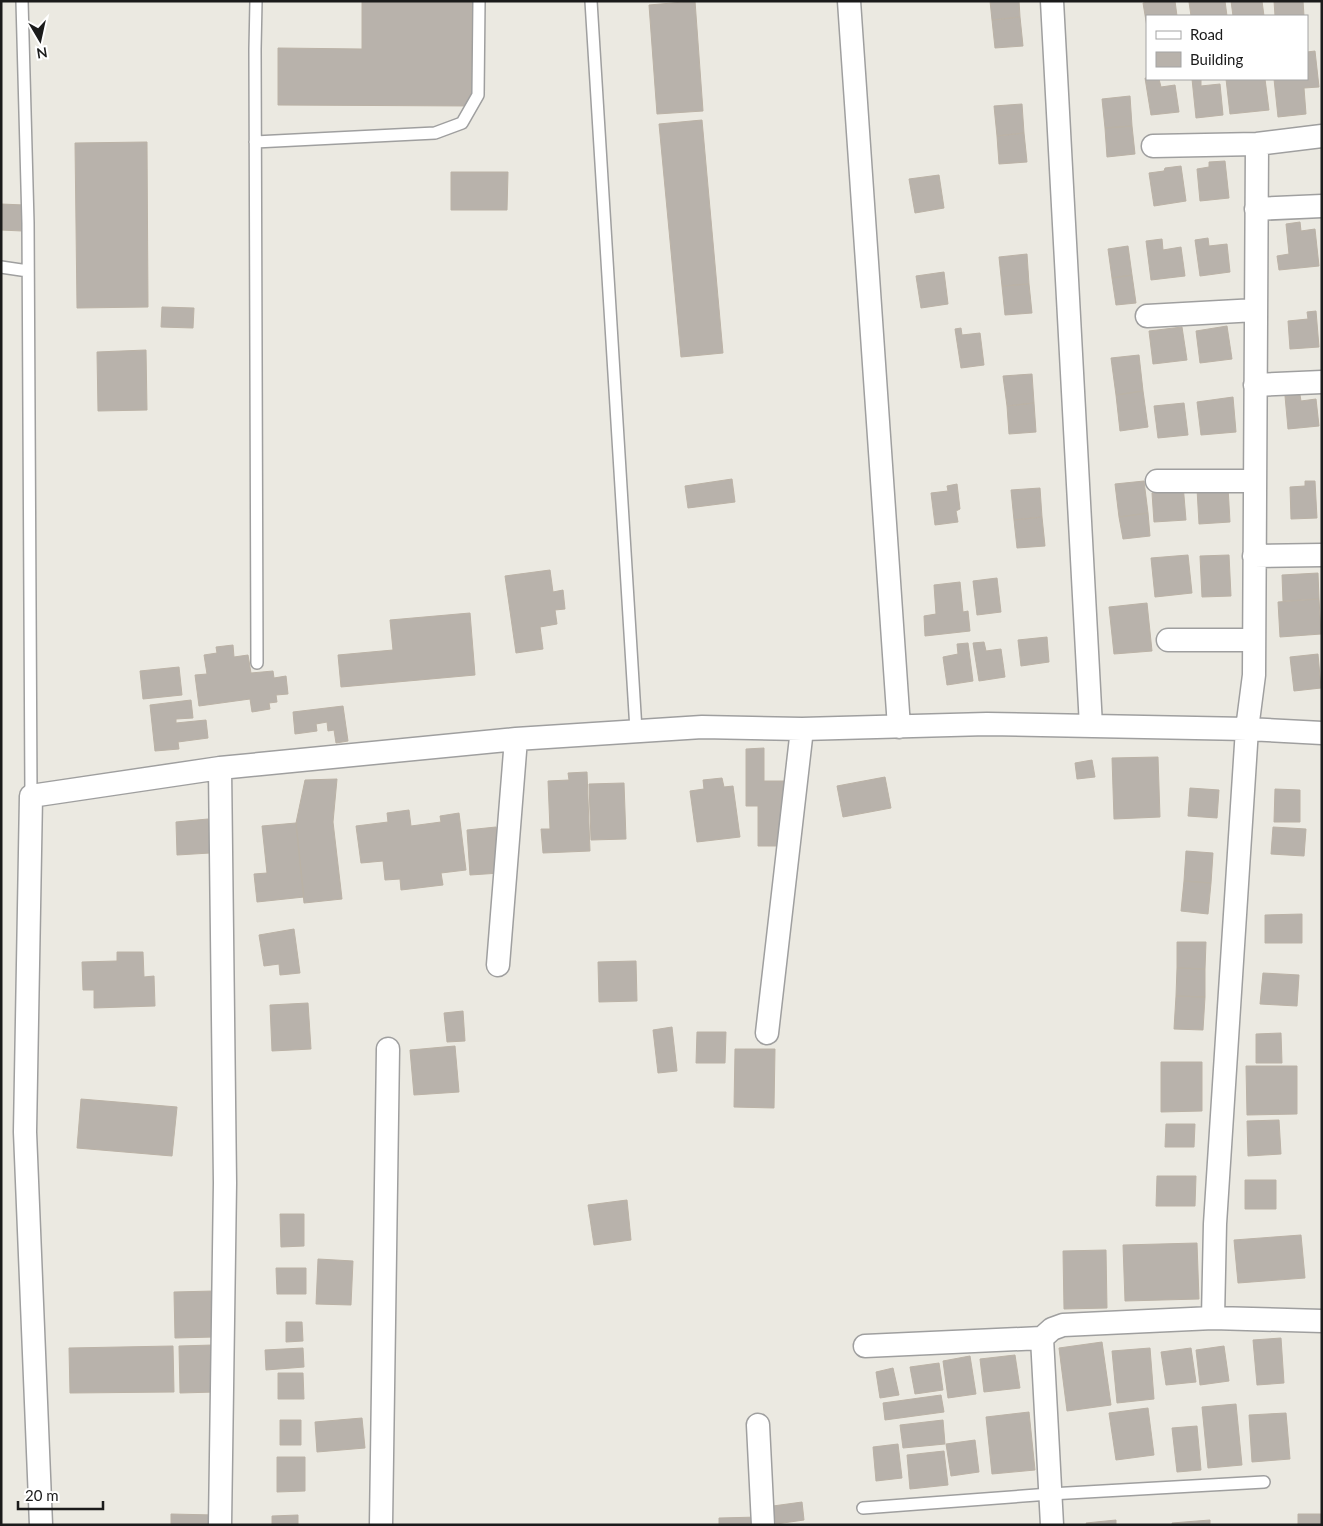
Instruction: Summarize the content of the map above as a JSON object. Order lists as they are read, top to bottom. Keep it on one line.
{"legend":["Road","Building"],"scale_bar":"20 m","north":"bottom"}
